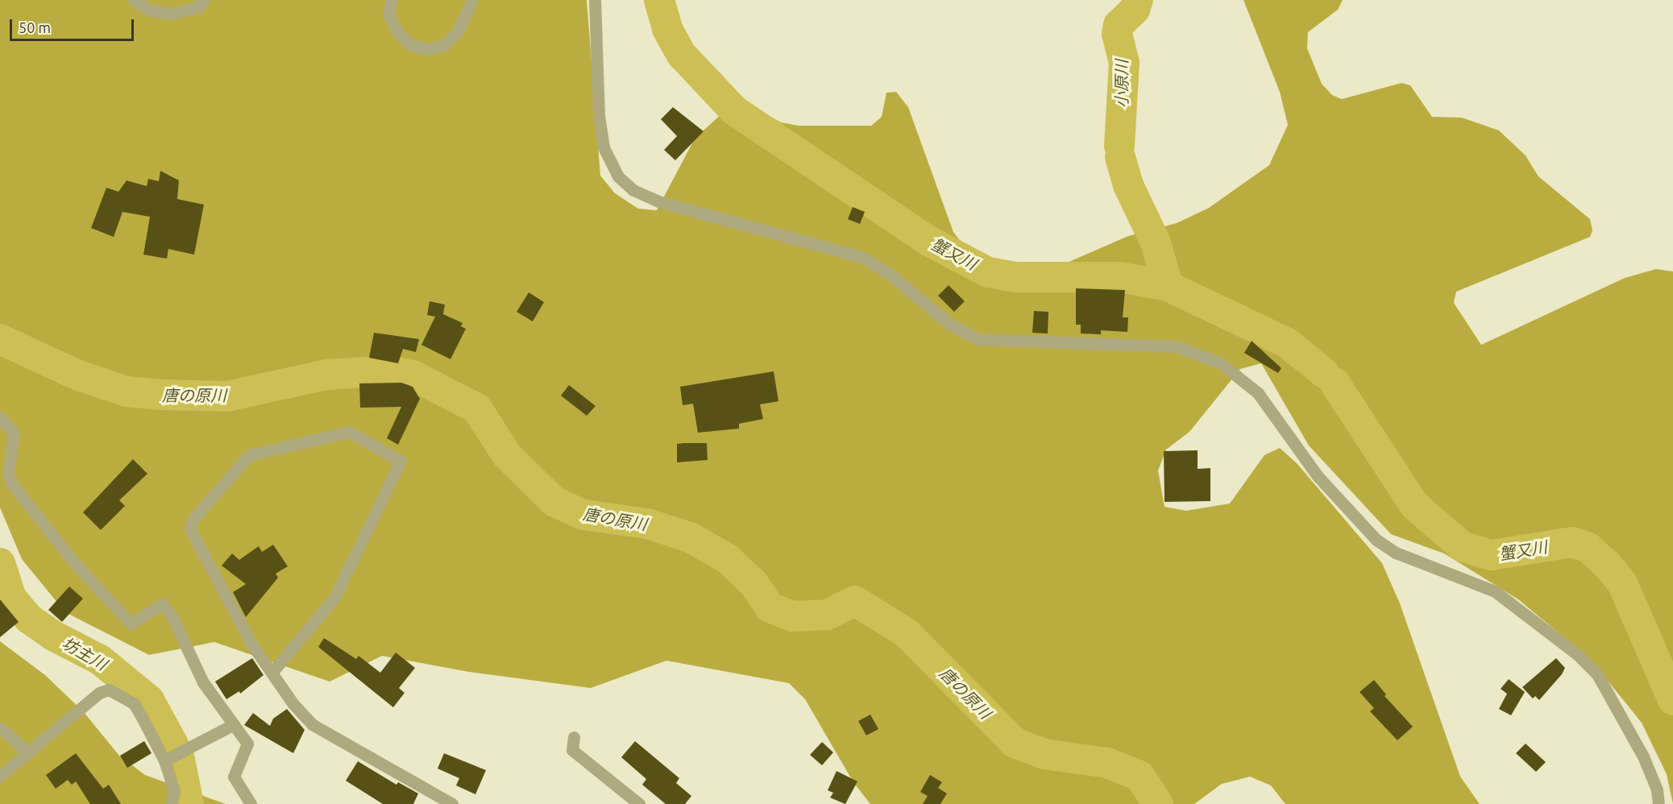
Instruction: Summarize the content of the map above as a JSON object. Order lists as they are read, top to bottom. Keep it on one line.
{"water":["小原川","蟹又川","唐の原川","坊主川"],"scale_bar":"50 m"}
